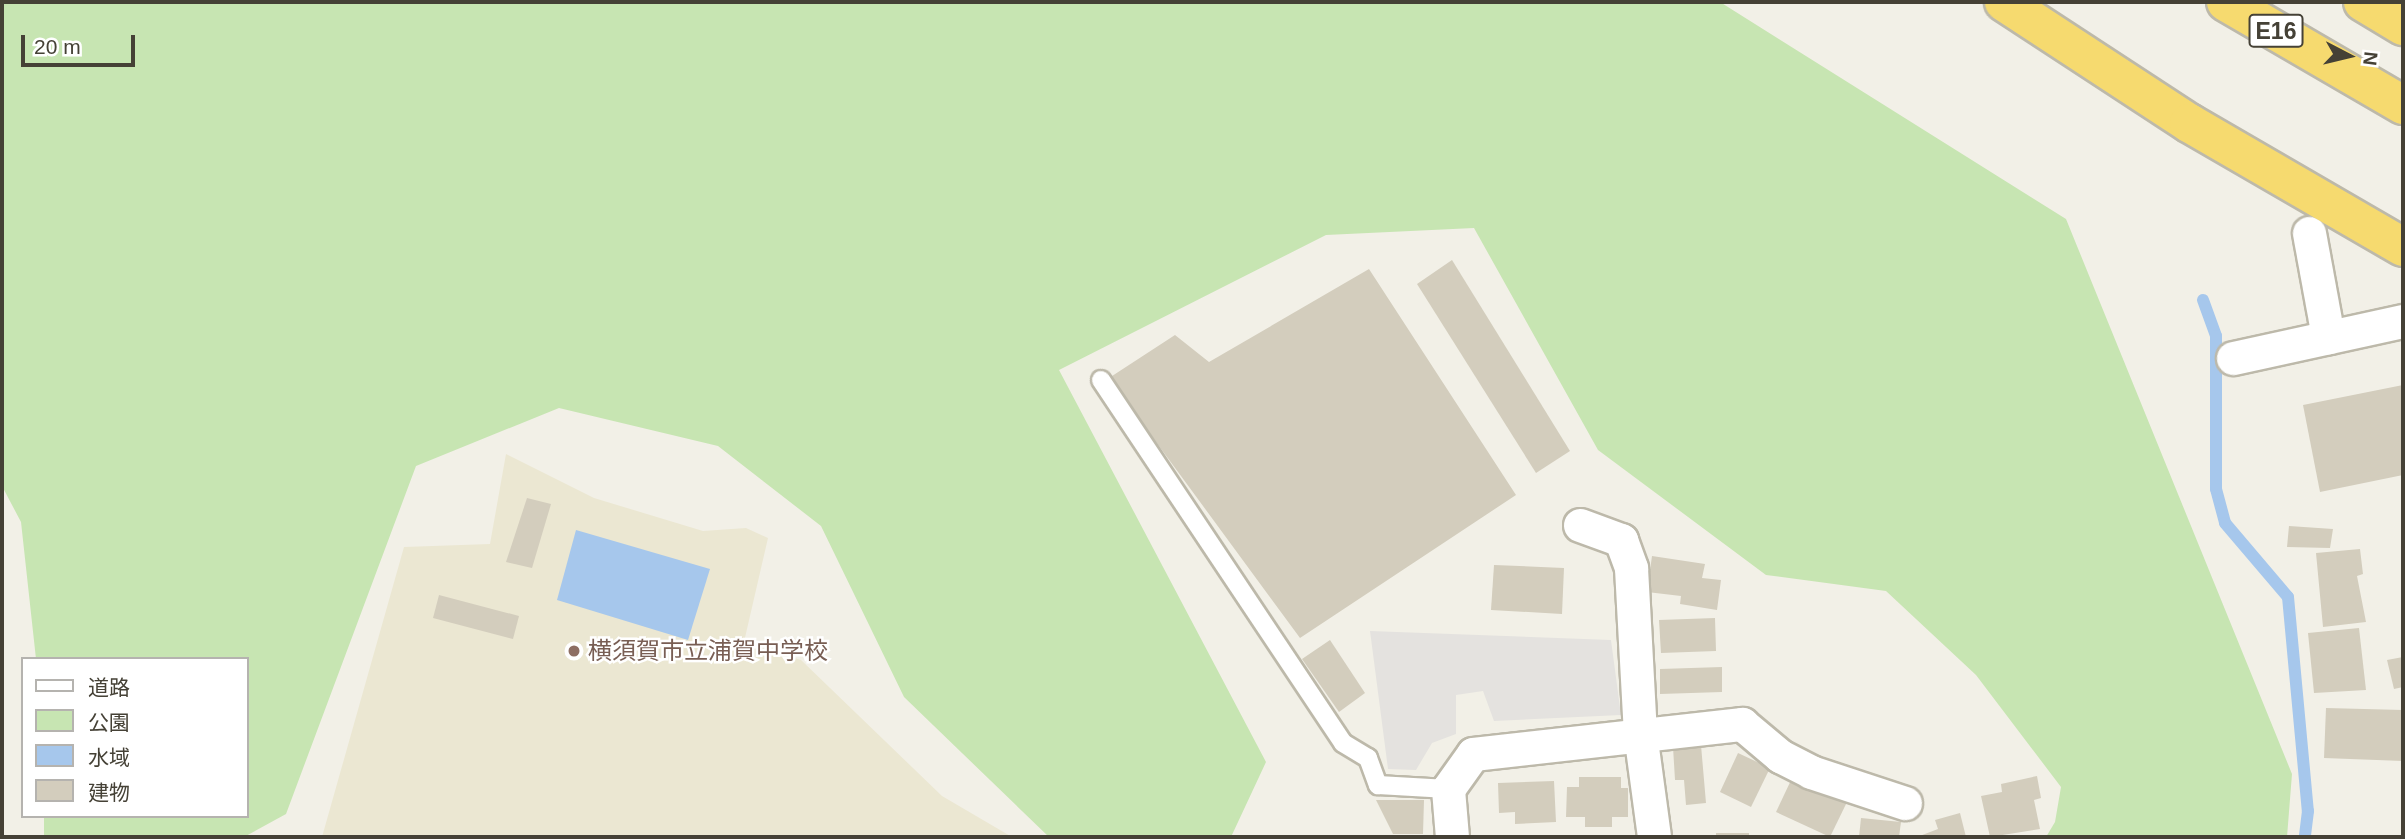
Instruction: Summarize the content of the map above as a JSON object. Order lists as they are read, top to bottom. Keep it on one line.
{"streets":{"highway":["E16"]},"places":["横須賀市立浦賀中学校"],"legend":["道路","公園","水域","建物"],"scale_bar":"20 m","north":"right"}
